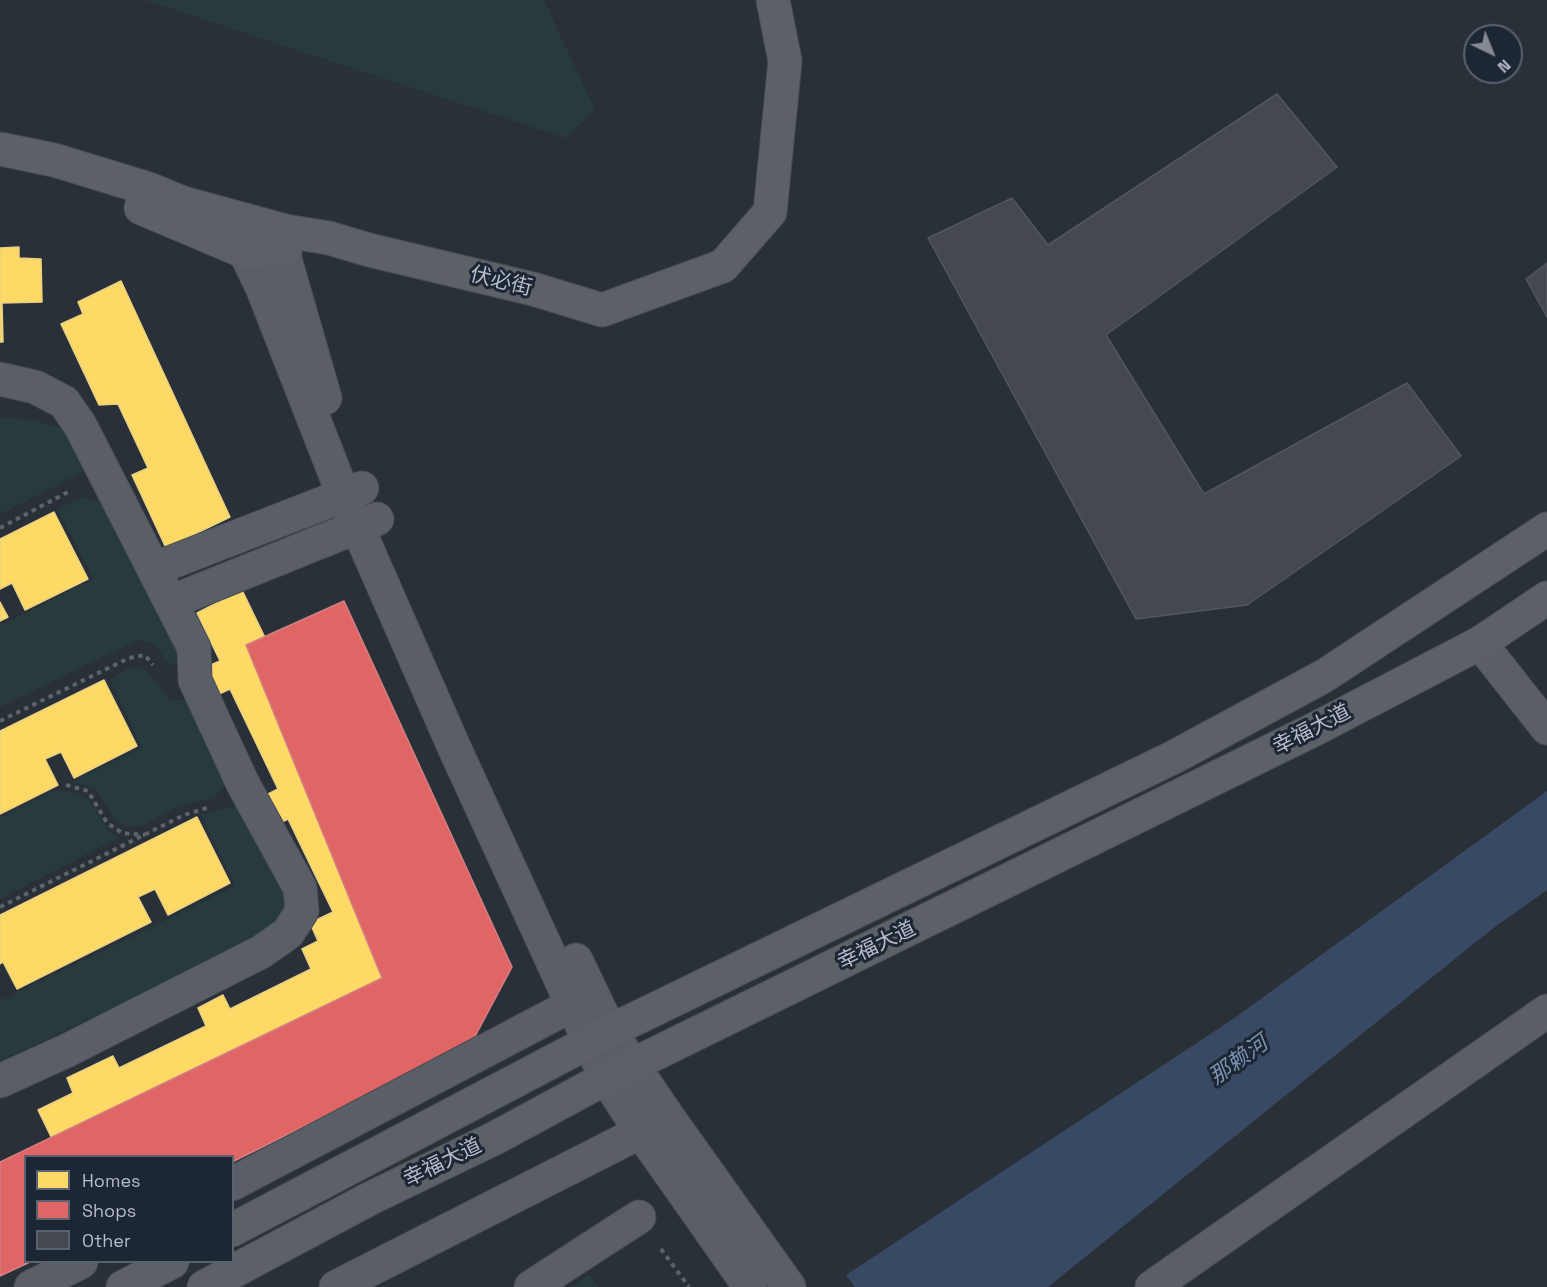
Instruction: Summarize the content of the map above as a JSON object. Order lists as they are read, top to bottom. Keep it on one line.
{"streets":{"main road":["伏必街","幸福大道"]},"water":["那赖河"],"legend":["Homes","Shops","Other"],"north":"bottom right"}
